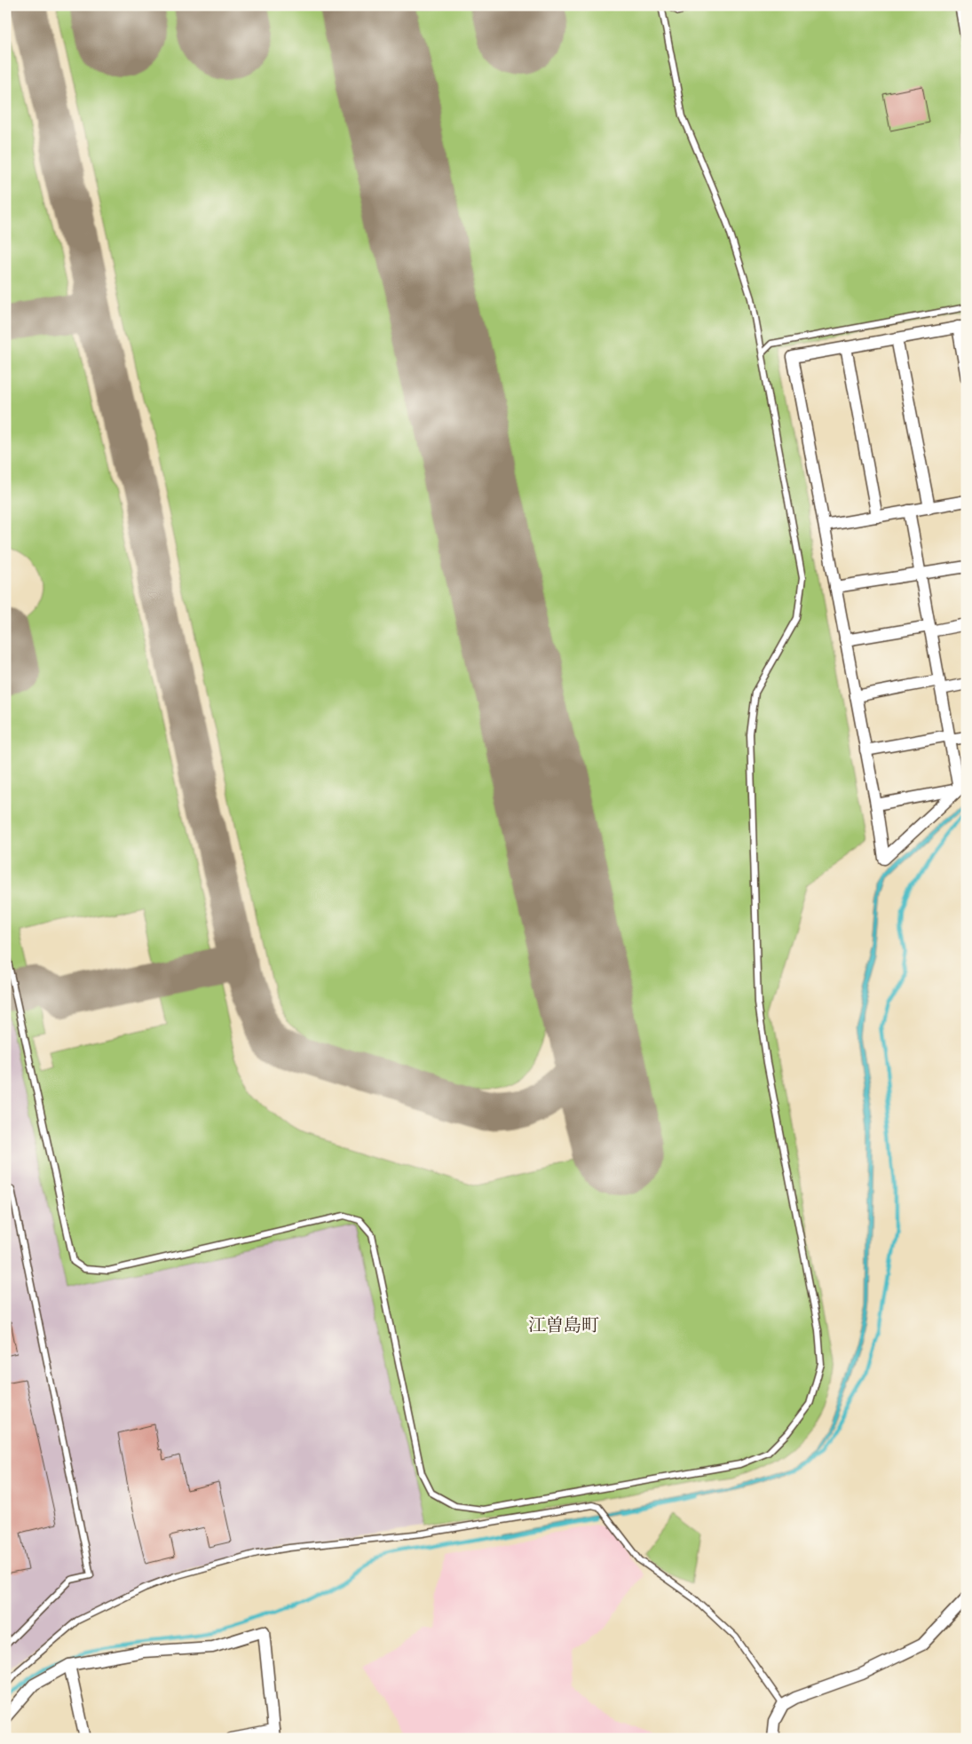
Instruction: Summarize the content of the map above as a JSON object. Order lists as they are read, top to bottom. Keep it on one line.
{"districts":["江曽島町"]}
